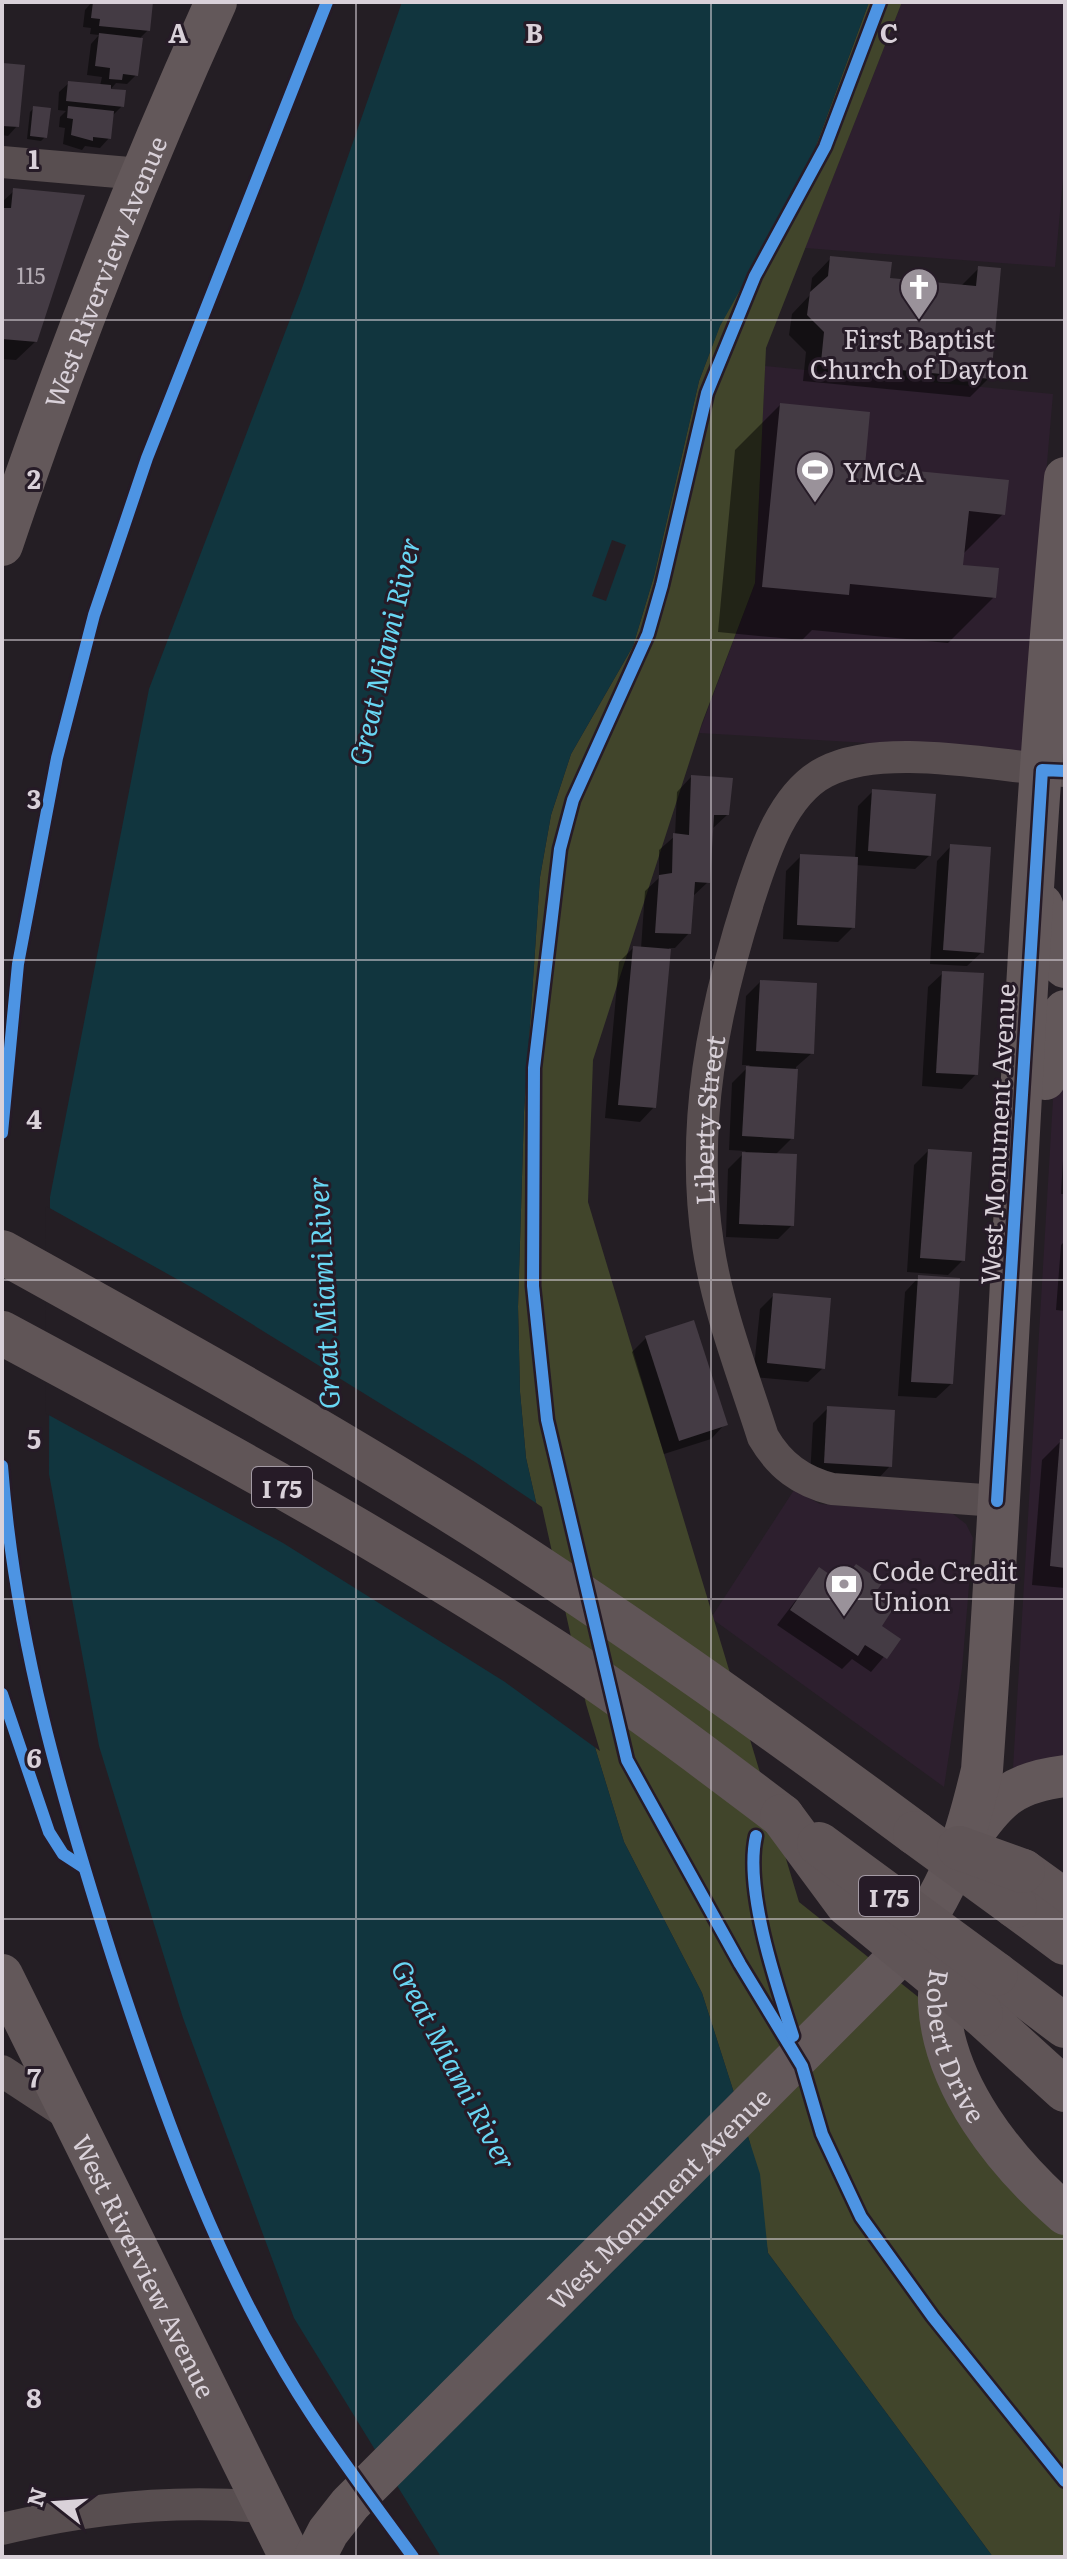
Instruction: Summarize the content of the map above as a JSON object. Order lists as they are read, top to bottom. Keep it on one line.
{"streets":{"highway":["I 75"],"main road":["West Riverview Avenue","West Monument Avenue","Robert Drive"],"street":["Liberty Street"]},"crossings":[["Liberty Street","West Monument Avenue"],["West Monument Avenue","Robert Drive"]],"water":["Great Miami River"],"places":{"church":["First Baptist Church of Dayton"],"sports":["YMCA"],"bank":["Code Credit Union"]},"house_numbers":["115"],"north":"left","grid":{"columns":["A","B","C"],"rows":["1","2","3","4","5","6","7","8"]}}
